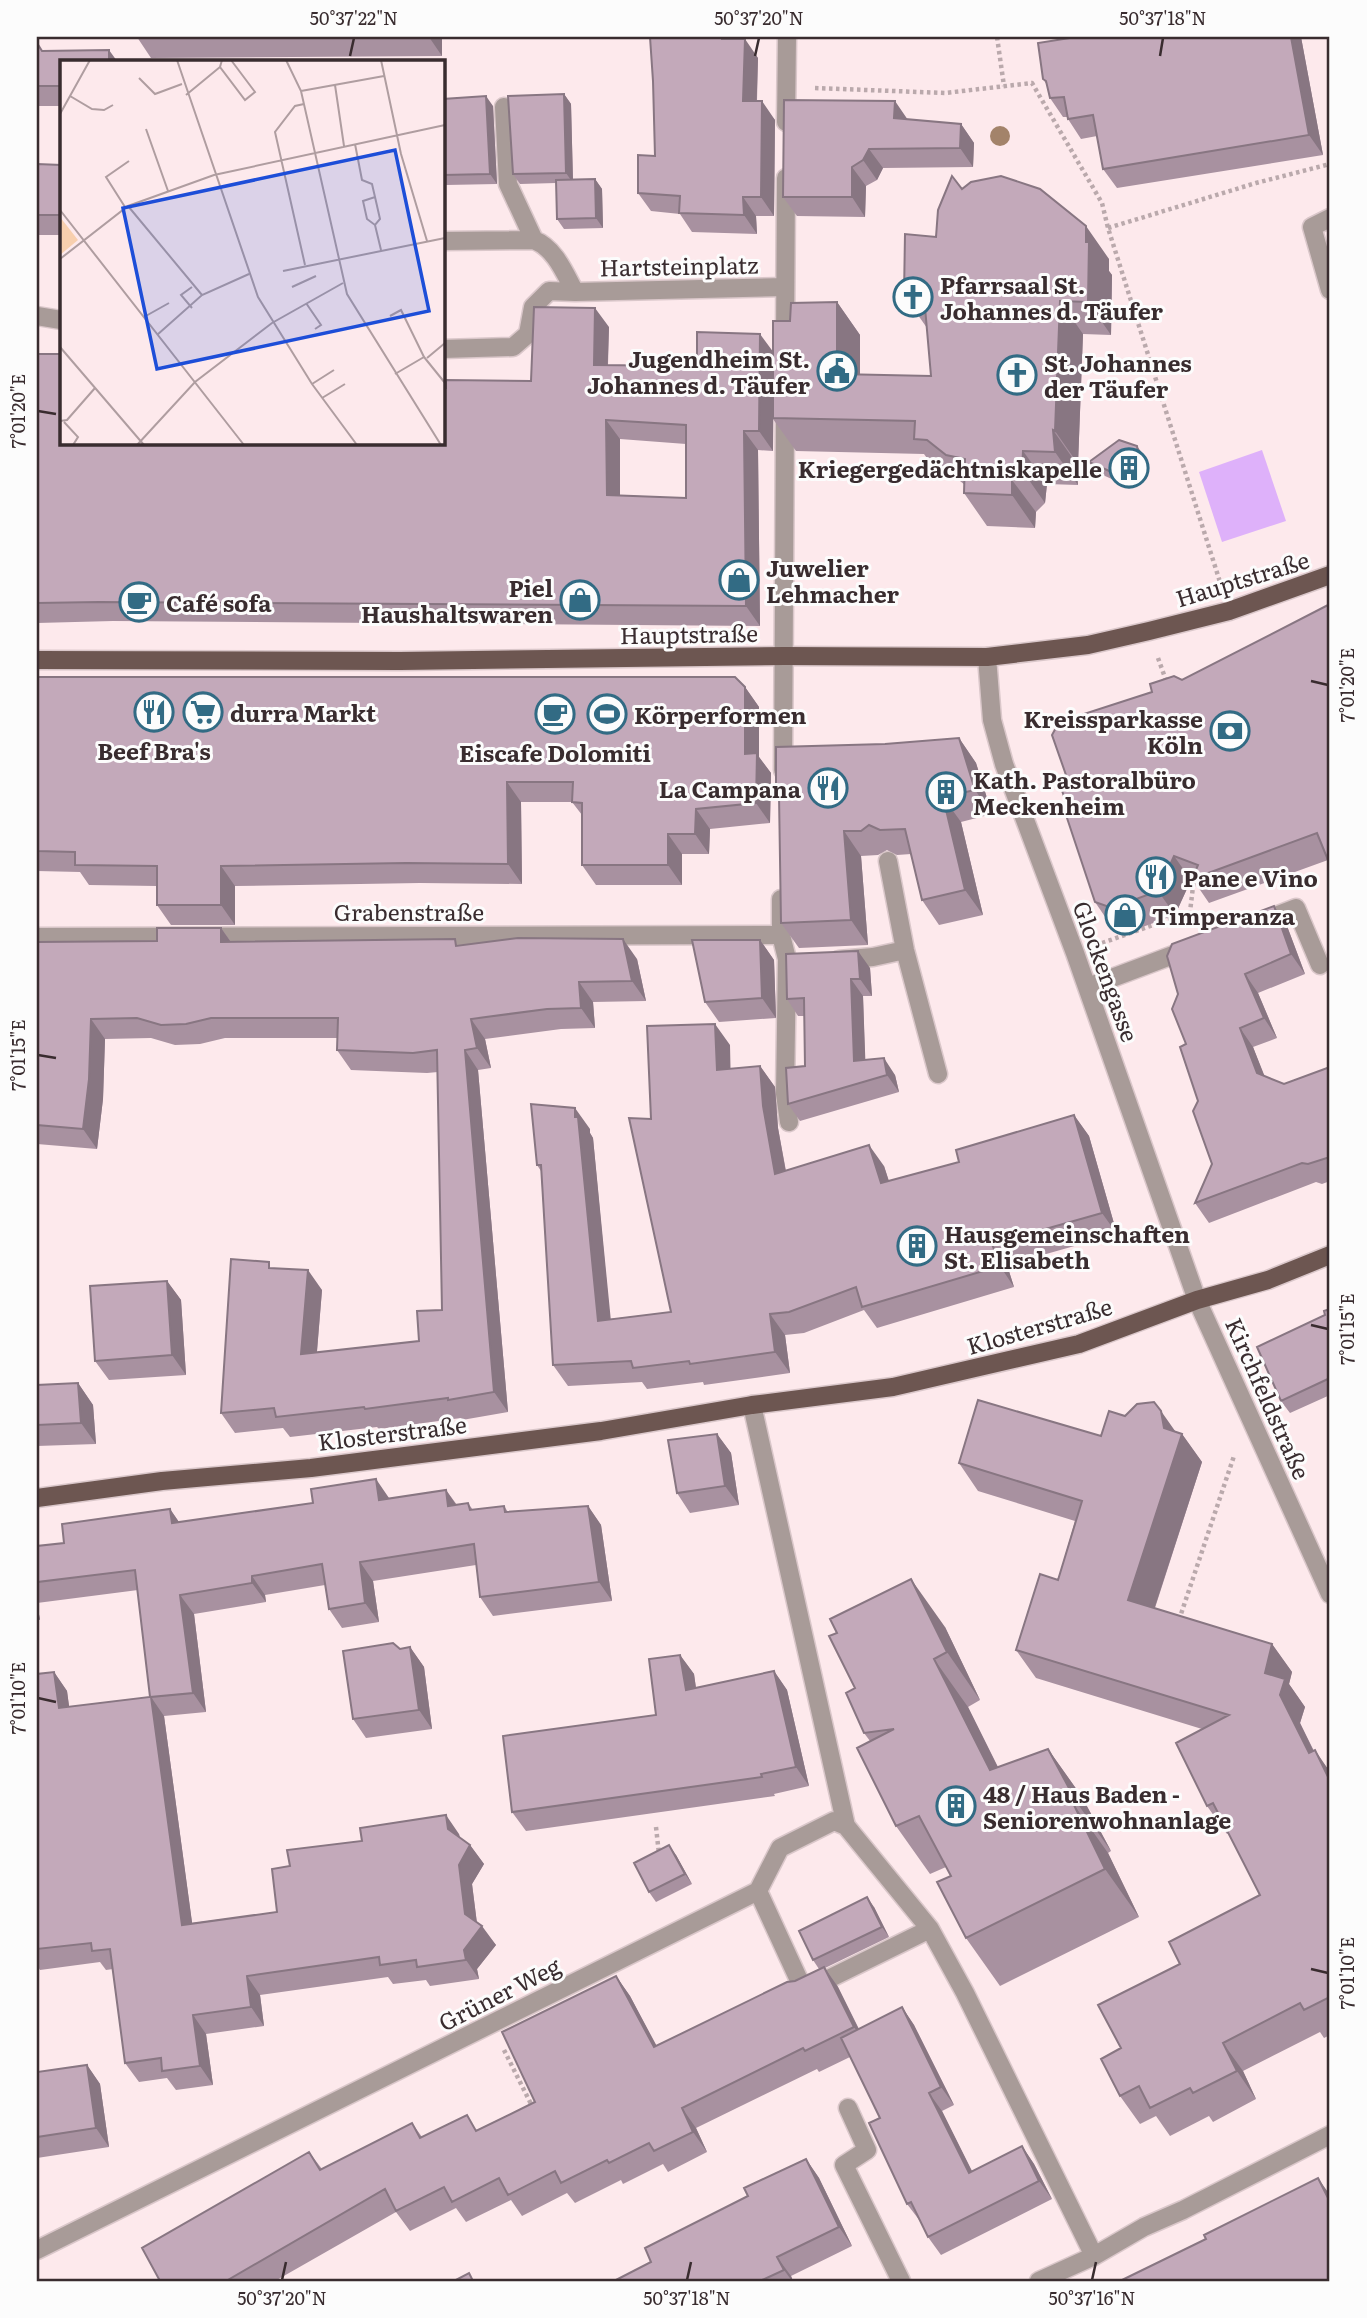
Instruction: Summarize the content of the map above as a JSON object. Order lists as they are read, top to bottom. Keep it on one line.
{"streets":{"main road":["Hauptstraße","Klosterstraße"],"street":["Hartsteinplatz","Grabenstraße","Glockengasse","Kirchfeldstraße","Grüner Weg"]},"crossings":[["Hauptstraße","Glockengasse"],["Glockengasse","Klosterstraße"],["Glockengasse","Kirchfeldstraße"],["Klosterstraße","Kirchfeldstraße"]],"places":{"church":["Pfarrsaal St. Johannes d. Täufer","St. Johannes der Täufer"],"public building":["Jugendheim St. Johannes d. Täufer"],"building":["Kriegergedächtniskapelle","Kath. Pastoralbüro Meckenheim","Hausgemeinschaften St. Elisabeth","48 / Haus Baden - Seniorenwohnanlage"],"shop":["Juwelier Lehmacher","Piel Haushaltswaren","Timperanza"],"cafe":["Café sofa","Eiscafe Dolomiti"],"restaurant":["Beef Bra's","La Campana","Pane e Vino"],"supermarket":["durra Markt"],"sports":["Körperformen"],"bank":["Kreissparkasse Köln"]},"coordinates":["50°37'22\"N","50°37'20\"N","50°37'18\"N","7°01'20\"E","7°01'15\"E","7°01'10\"E","50°37'16\"N"]}
